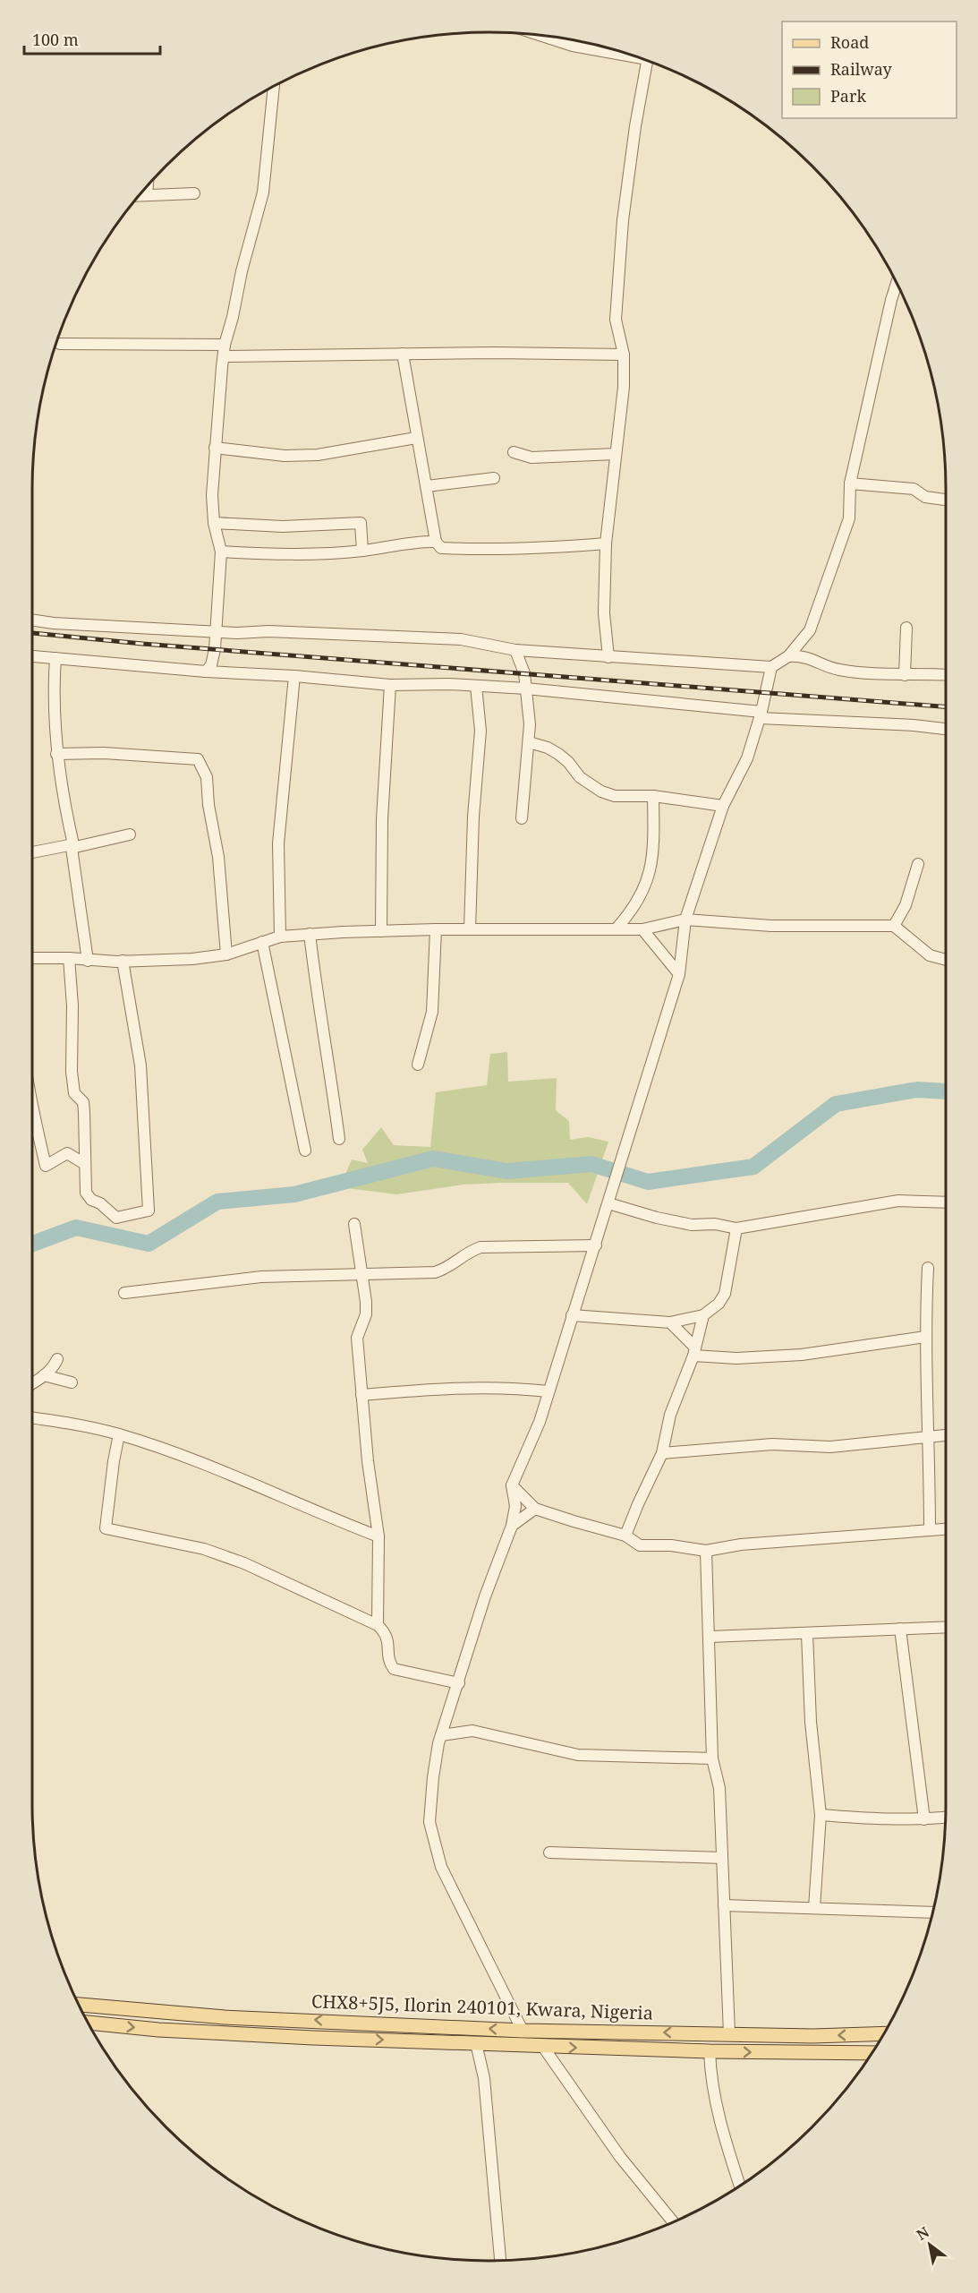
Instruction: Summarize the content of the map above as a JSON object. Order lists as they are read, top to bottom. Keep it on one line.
{"streets":{"main road":["CHX8+5J5, Ilorin 240101, Kwara, Nigeria"]},"legend":["Road","Railway","Park"],"scale_bar":"100 m","north":"top left"}
